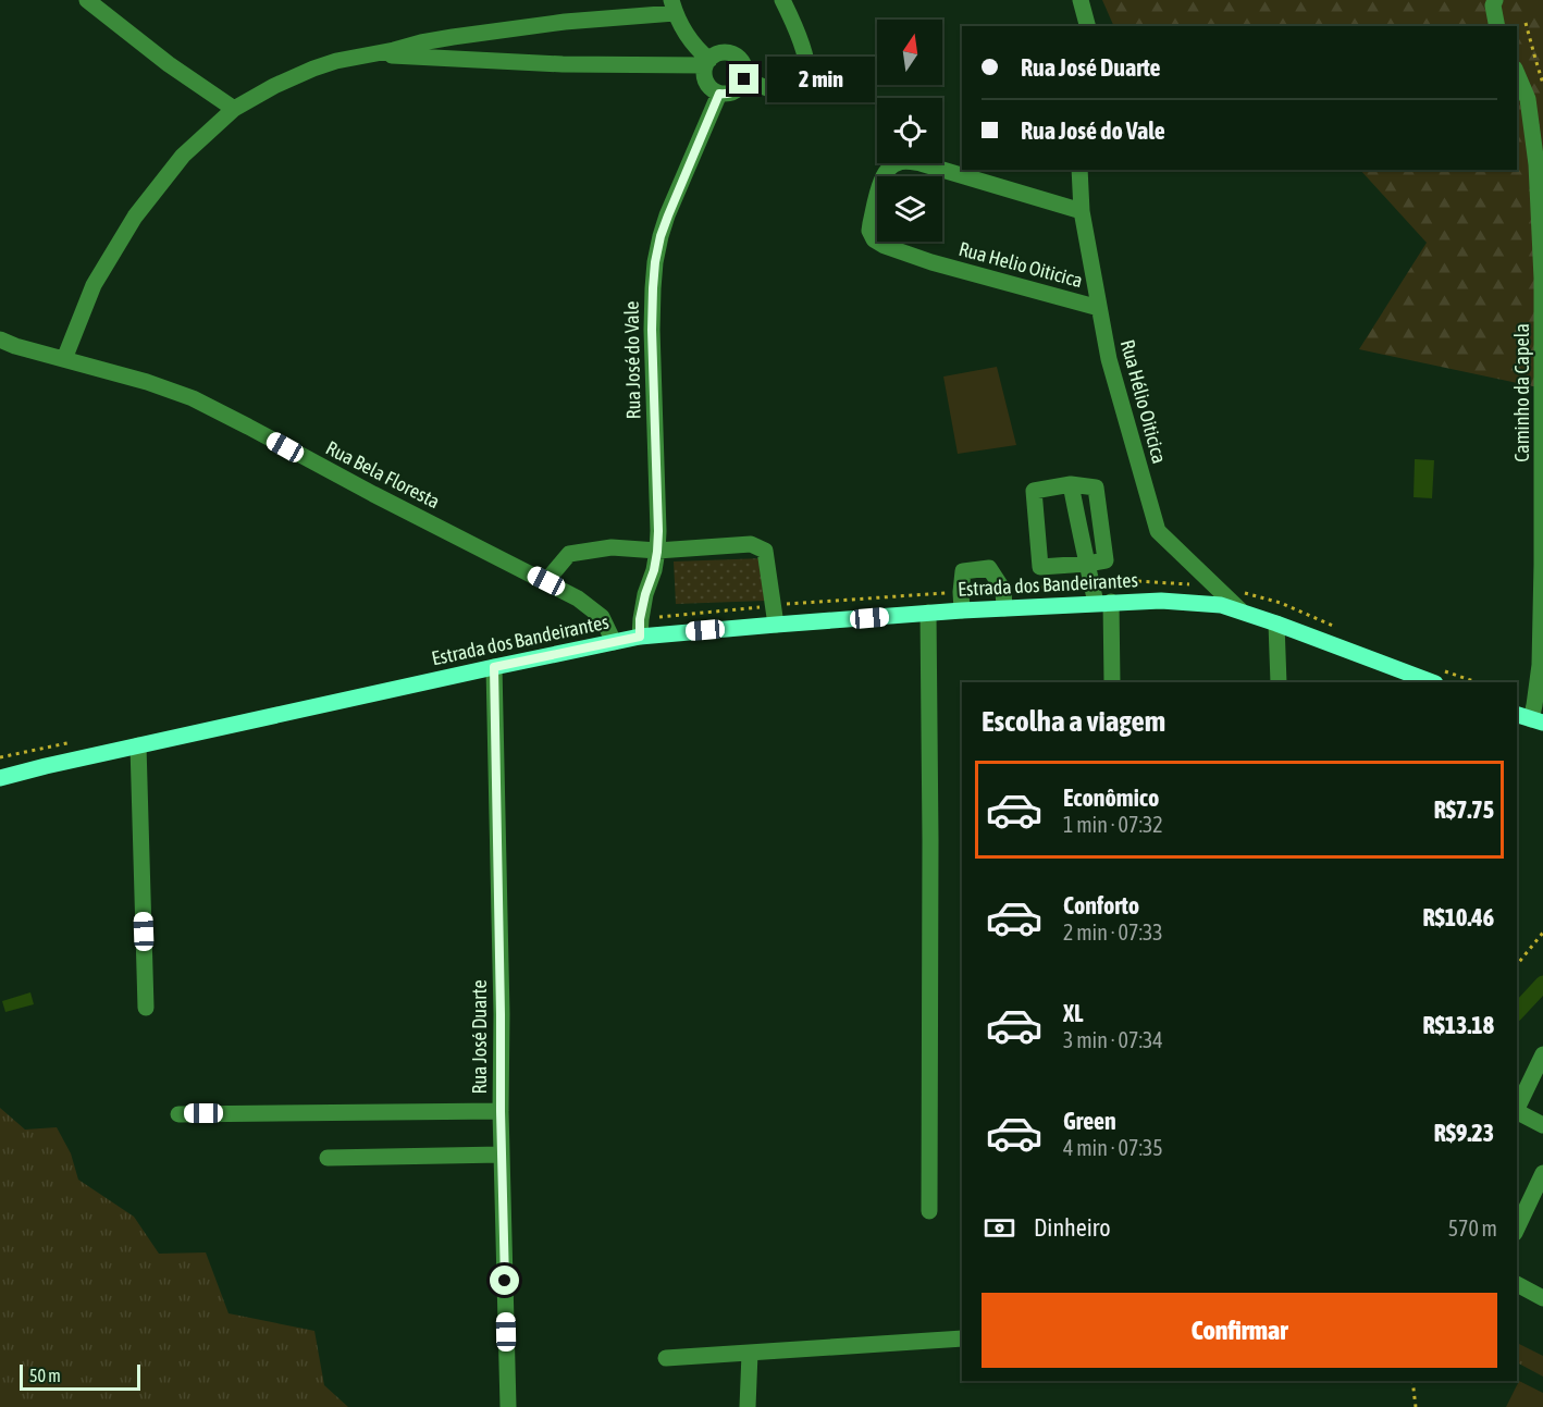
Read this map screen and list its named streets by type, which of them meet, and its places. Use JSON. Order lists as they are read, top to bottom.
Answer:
{
  "streets": {
    "main road": ["Estrada dos Bandeirantes"],
    "street": [
      "Rua Helio Oiticica",
      "Rua José do Vale",
      "Caminho da Capela",
      "Rua Hélio Oiticica",
      "Rua Bela Floresta",
      "Rua José Duarte"
    ]
  },
  "crossings": [
    ["Rua Helio Oiticica", "Rua Hélio Oiticica"],
    ["Rua José do Vale", "Estrada dos Bandeirantes"],
    ["Rua Hélio Oiticica", "Estrada dos Bandeirantes"],
    ["Rua Bela Floresta", "Estrada dos Bandeirantes"],
    ["Estrada dos Bandeirantes", "Rua José Duarte"]
  ],
  "scale_bar": "50 m",
  "north": "top",
  "page": {
    "banner": ["Rua José Duarte", "Rua José do Vale"],
    "bubble": "2 min",
    "heading": "Escolha a viagem",
    "list": [
      {
        "name": "Econômico",
        "note": "1 min · 07:32",
        "value": "R$7.75"
      },
      {
        "name": "Conforto",
        "note": "2 min · 07:33",
        "value": "R$10.46"
      },
      {
        "name": "XL",
        "note": "3 min · 07:34",
        "value": "R$13.18"
      },
      {
        "name": "Green",
        "note": "4 min · 07:35",
        "value": "R$9.23"
      }
    ],
    "pay": ["Dinheiro", "570 m"],
    "buttons": "Confirmar",
    "scale": "50 m"
  }
}
